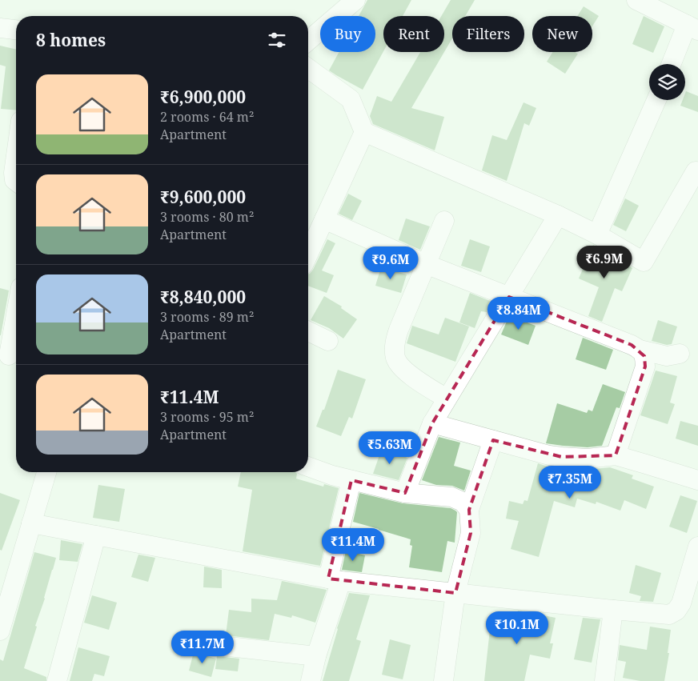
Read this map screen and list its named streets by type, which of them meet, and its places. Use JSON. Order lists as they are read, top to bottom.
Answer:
{
  "page": {
    "chip": [
      "Buy",
      "Rent",
      "Filters",
      "New"
    ],
    "heading": "8 homes",
    "list": [
      {
        "name": "₹6,900,000",
        "note": "2 rooms · 64 m² · Apartment"
      },
      {
        "name": "₹9,600,000",
        "note": "3 rooms · 80 m² · Apartment"
      },
      {
        "name": "₹8,840,000",
        "note": "3 rooms · 89 m² · Apartment"
      },
      {
        "name": "₹11.4M",
        "note": "3 rooms · 95 m² · Apartment"
      }
    ],
    "price": [
      "₹6.9M",
      "₹9.6M",
      "₹8.84M",
      "₹5.63M",
      "₹7.35M",
      "₹11.4M",
      "₹10.1M",
      "₹11.7M"
    ]
  }
}
